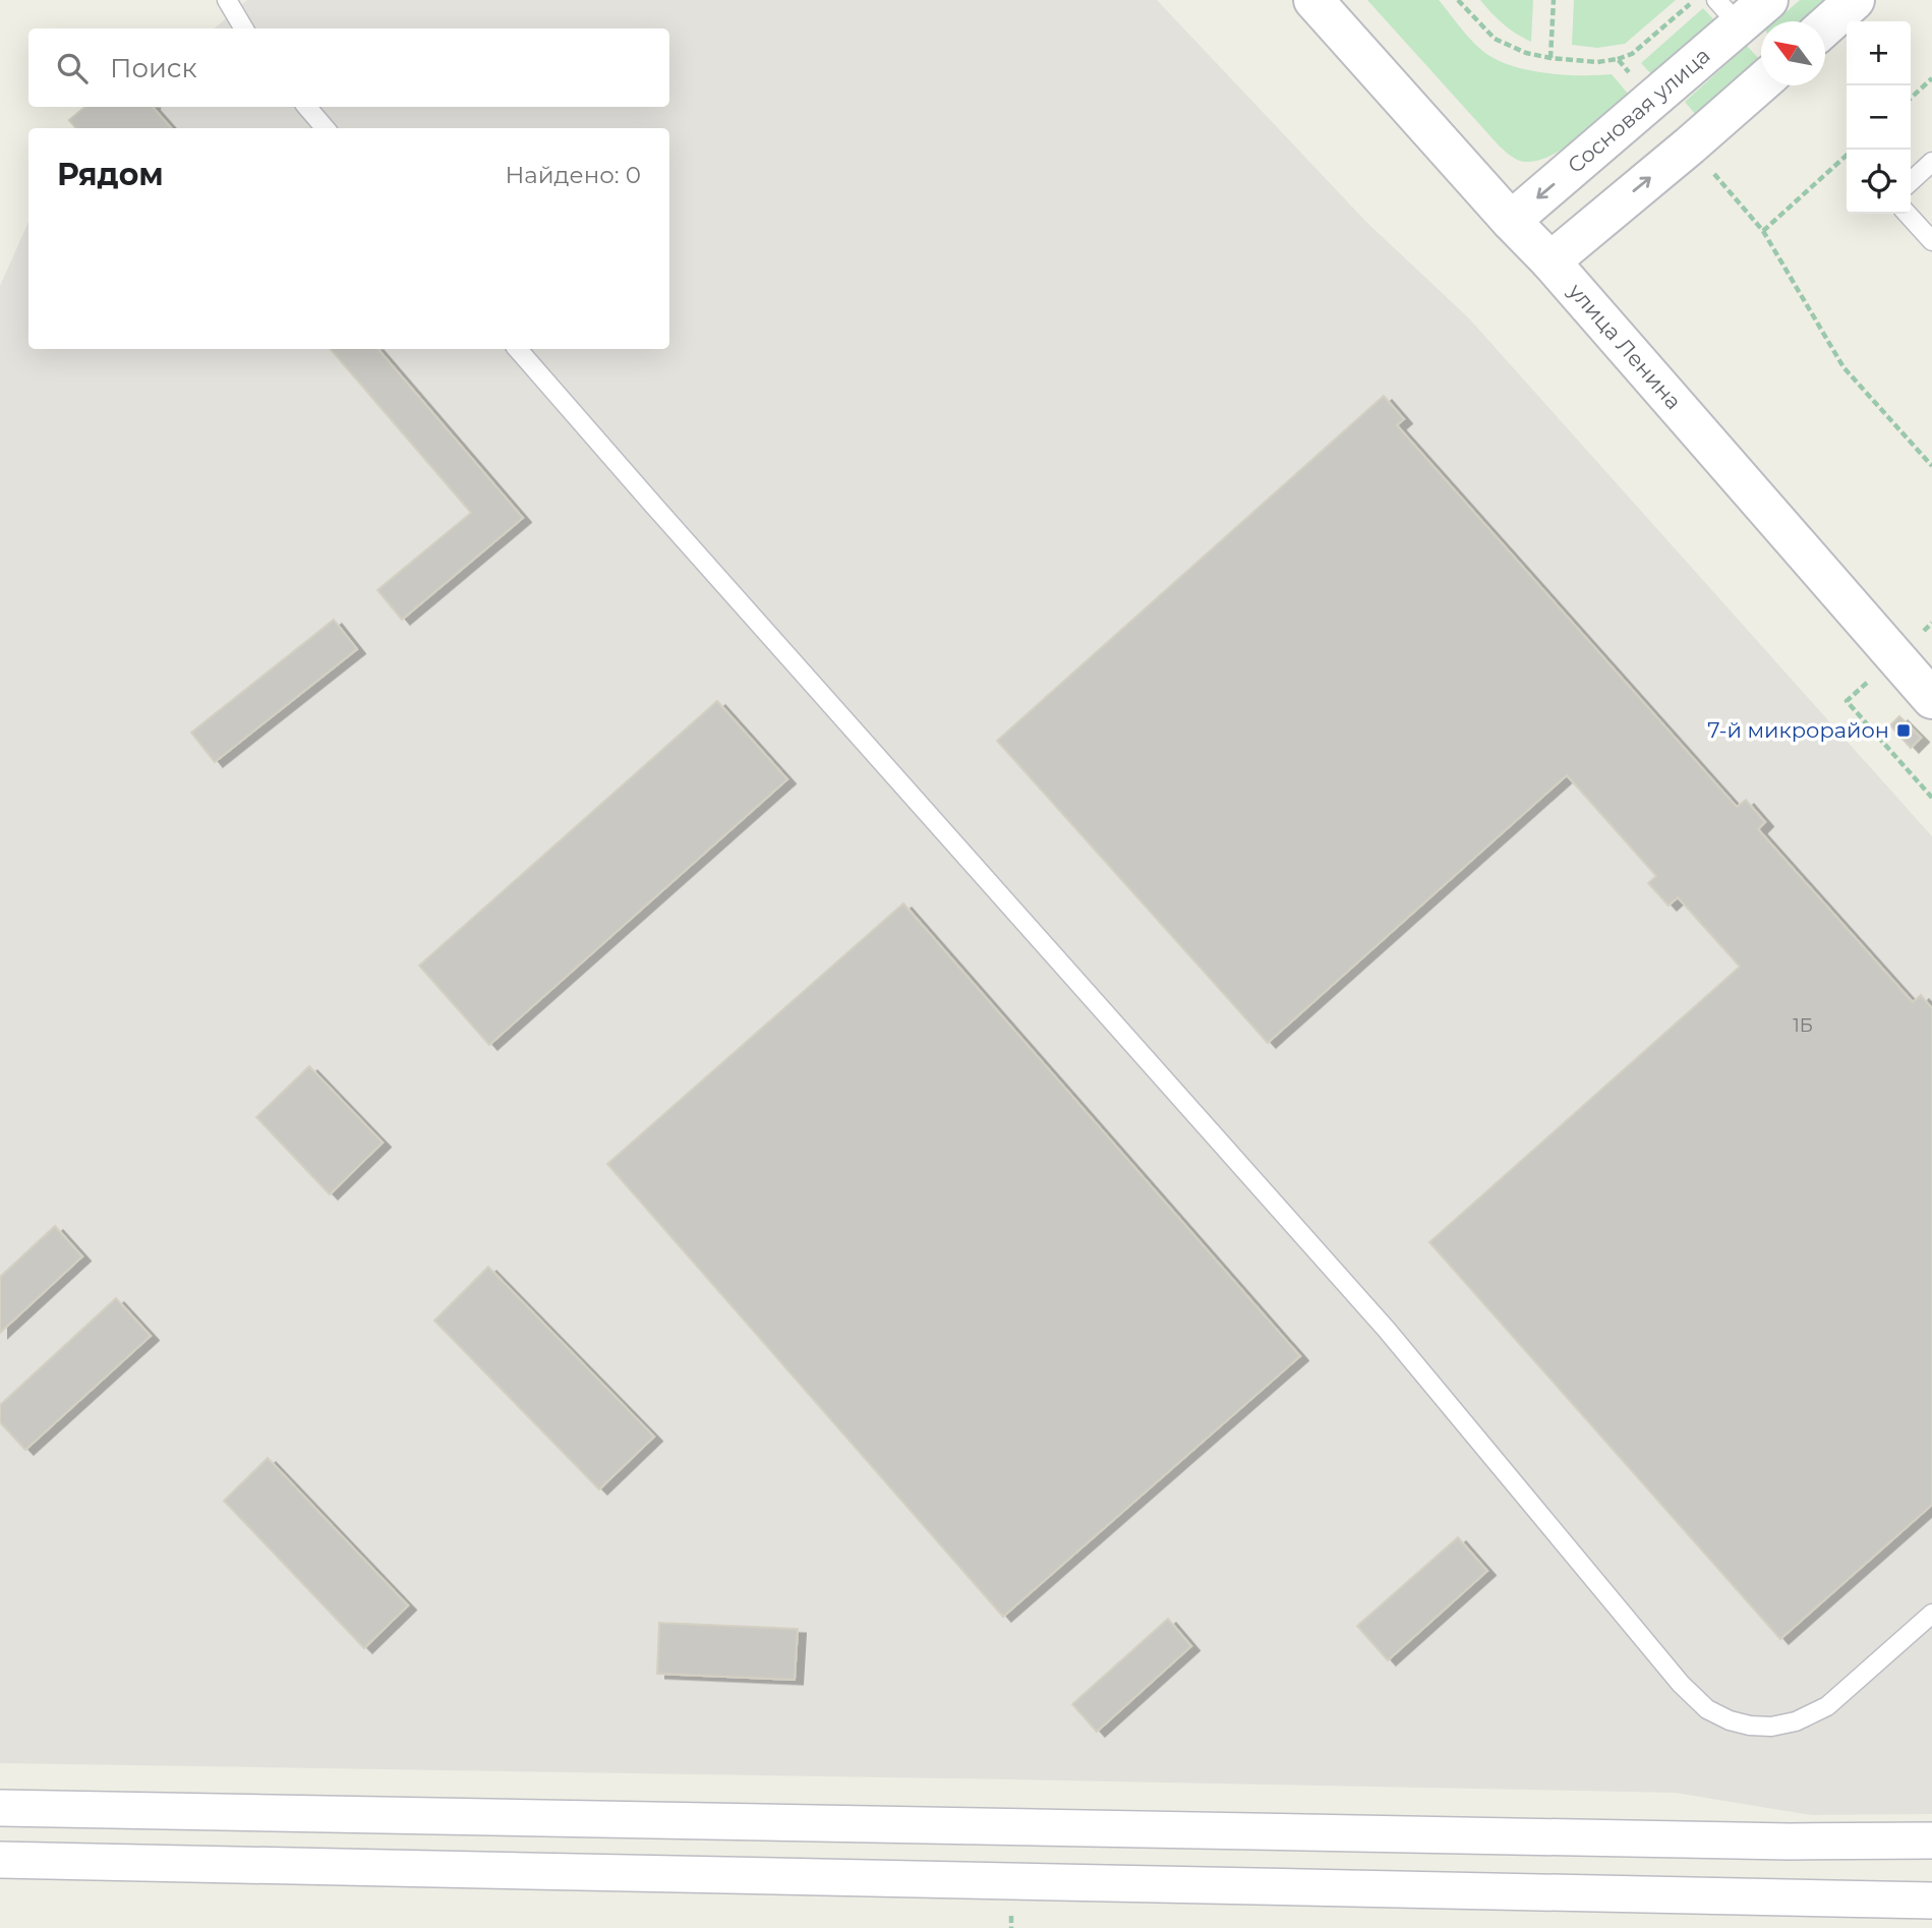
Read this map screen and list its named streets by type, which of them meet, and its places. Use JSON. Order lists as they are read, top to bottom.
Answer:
{
  "streets": {
    "main road": ["Сосновая улица", "улица Ленина"]
  },
  "crossings": [
    ["Сосновая улица", "улица Ленина"]
  ],
  "places": {
    "transit": ["7-й микрорайон"]
  },
  "house_numbers": ["1Б"],
  "north": "top left",
  "page": {
    "map_buttons": ["+", "−"],
    "search": "Поиск",
    "heading": ["Рядом", "Найдено: 0"]
  }
}
